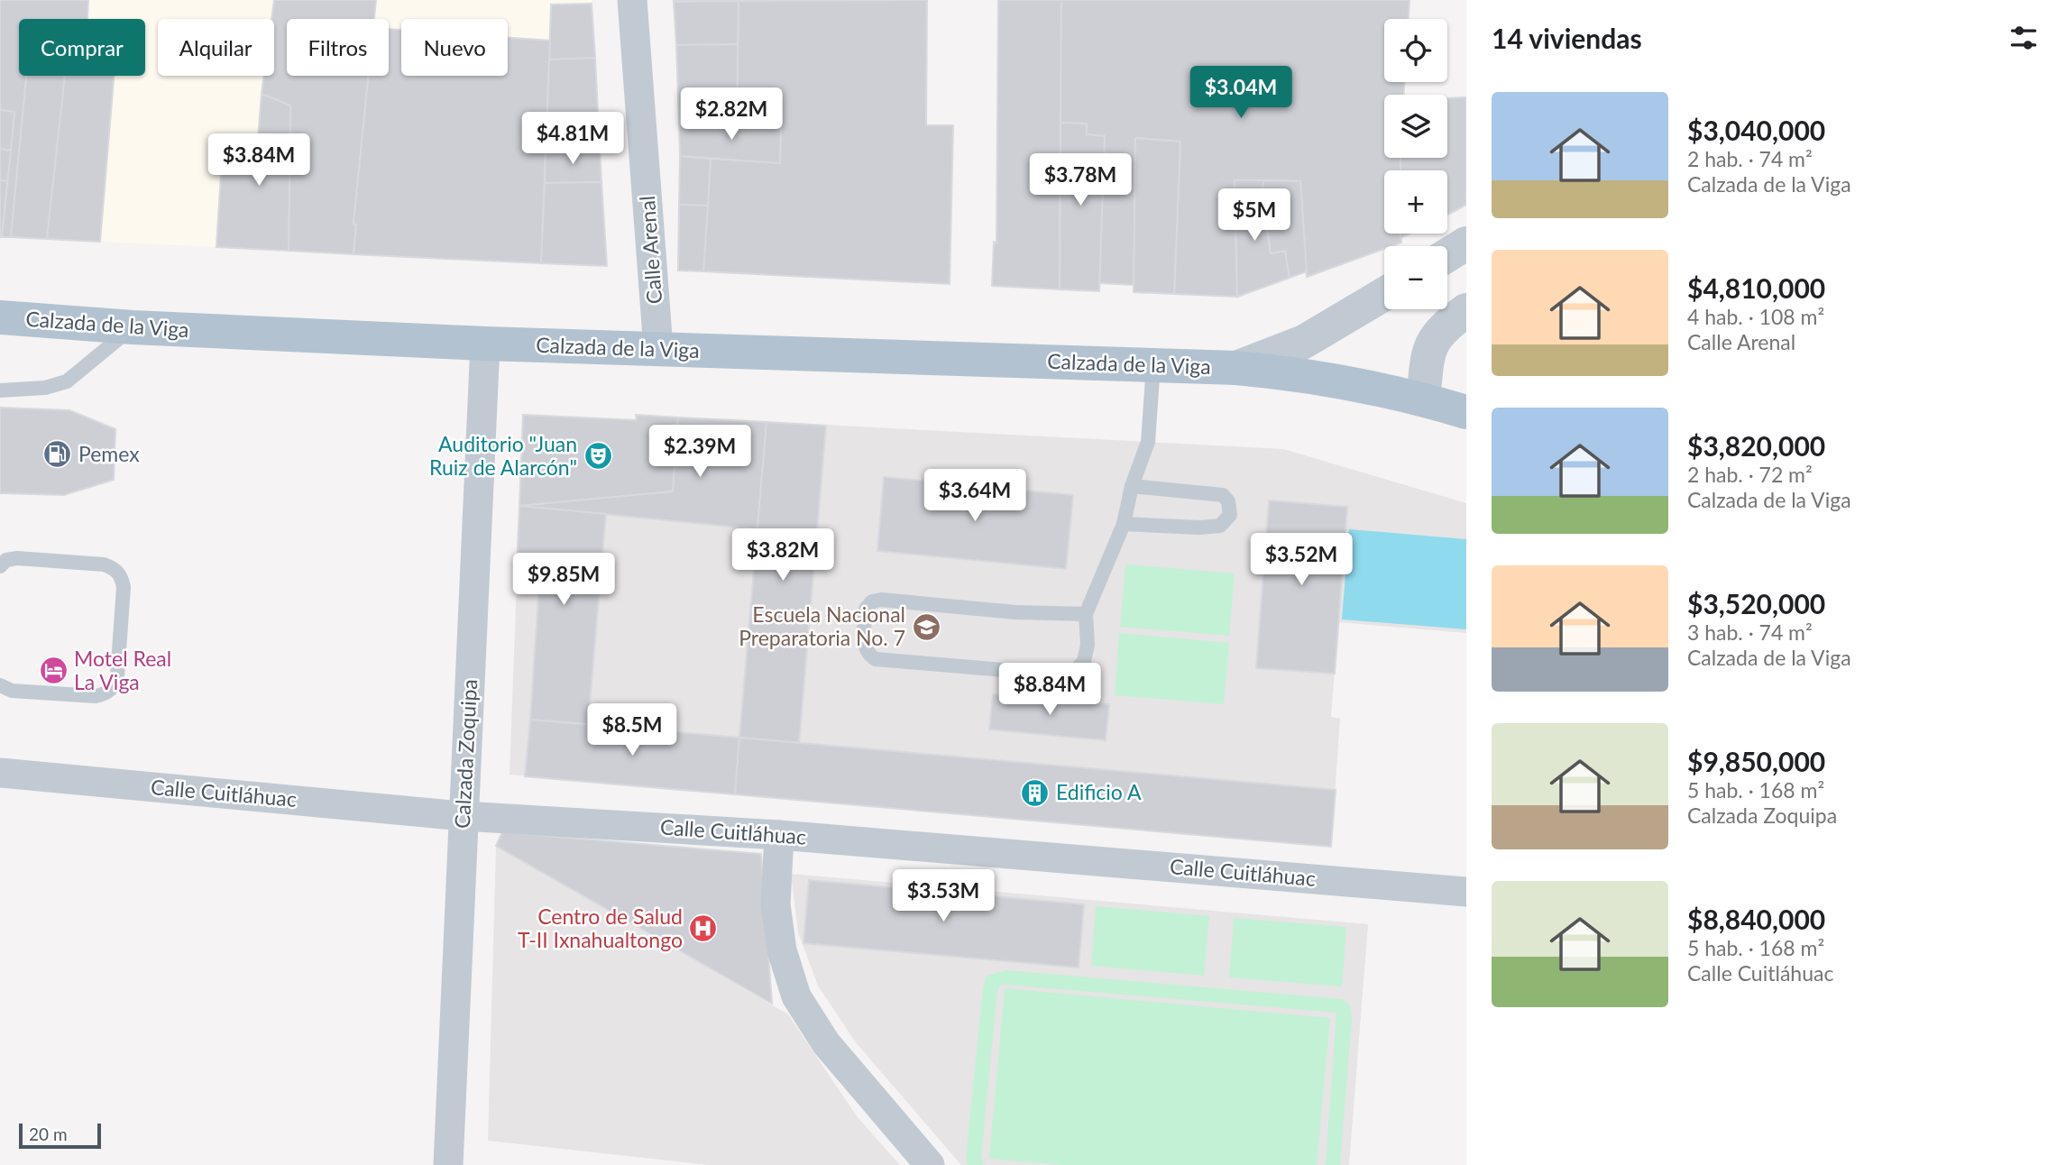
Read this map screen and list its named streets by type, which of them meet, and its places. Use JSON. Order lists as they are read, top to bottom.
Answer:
{
  "streets": {
    "main road": ["Calzada de la Viga"],
    "street": ["Calle Arenal", "Calzada Zoquipa", "Calle Cuitláhuac"]
  },
  "crossings": [
    ["Calle Arenal", "Calzada de la Viga"],
    ["Calzada de la Viga", "Calzada Zoquipa"],
    ["Calzada Zoquipa", "Calle Cuitláhuac"]
  ],
  "places": {
    "fuel station": ["Pemex"],
    "theatre": ["Auditorio \"Juan Ruiz de Alarcón\""],
    "school or university": ["Escuela Nacional Preparatoria No. 7"],
    "hotel": ["Motel Real La Viga"],
    "building": ["Edificio A"],
    "hospital": ["Centro de Salud T-II Ixnahualtongo"]
  },
  "scale_bar": "20 m",
  "page": {
    "heading": "14 viviendas",
    "map_buttons": ["+", "−"],
    "chip": [
      "Comprar",
      "Alquilar",
      "Filtros",
      "Nuevo"
    ],
    "price": [
      "$3.04M",
      "$2.82M",
      "$4.81M",
      "$3.84M",
      "$3.78M",
      "$5M",
      "$2.39M",
      "$3.64M",
      "$3.82M",
      "$3.52M",
      "$9.85M",
      "$8.84M",
      "$8.5M",
      "$3.53M"
    ],
    "list": [
      {
        "name": "$3,040,000",
        "note": "2 hab. · 74 m² · Calzada de la Viga"
      },
      {
        "name": "$4,810,000",
        "note": "4 hab. · 108 m² · Calle Arenal"
      },
      {
        "name": "$3,820,000",
        "note": "2 hab. · 72 m² · Calzada de la Viga"
      },
      {
        "name": "$3,520,000",
        "note": "3 hab. · 74 m² · Calzada de la Viga"
      },
      {
        "name": "$9,850,000",
        "note": "5 hab. · 168 m² · Calzada Zoquipa"
      },
      {
        "name": "$8,840,000",
        "note": "5 hab. · 168 m² · Calle Cuitláhuac"
      }
    ],
    "scale": "20 m"
  }
}
